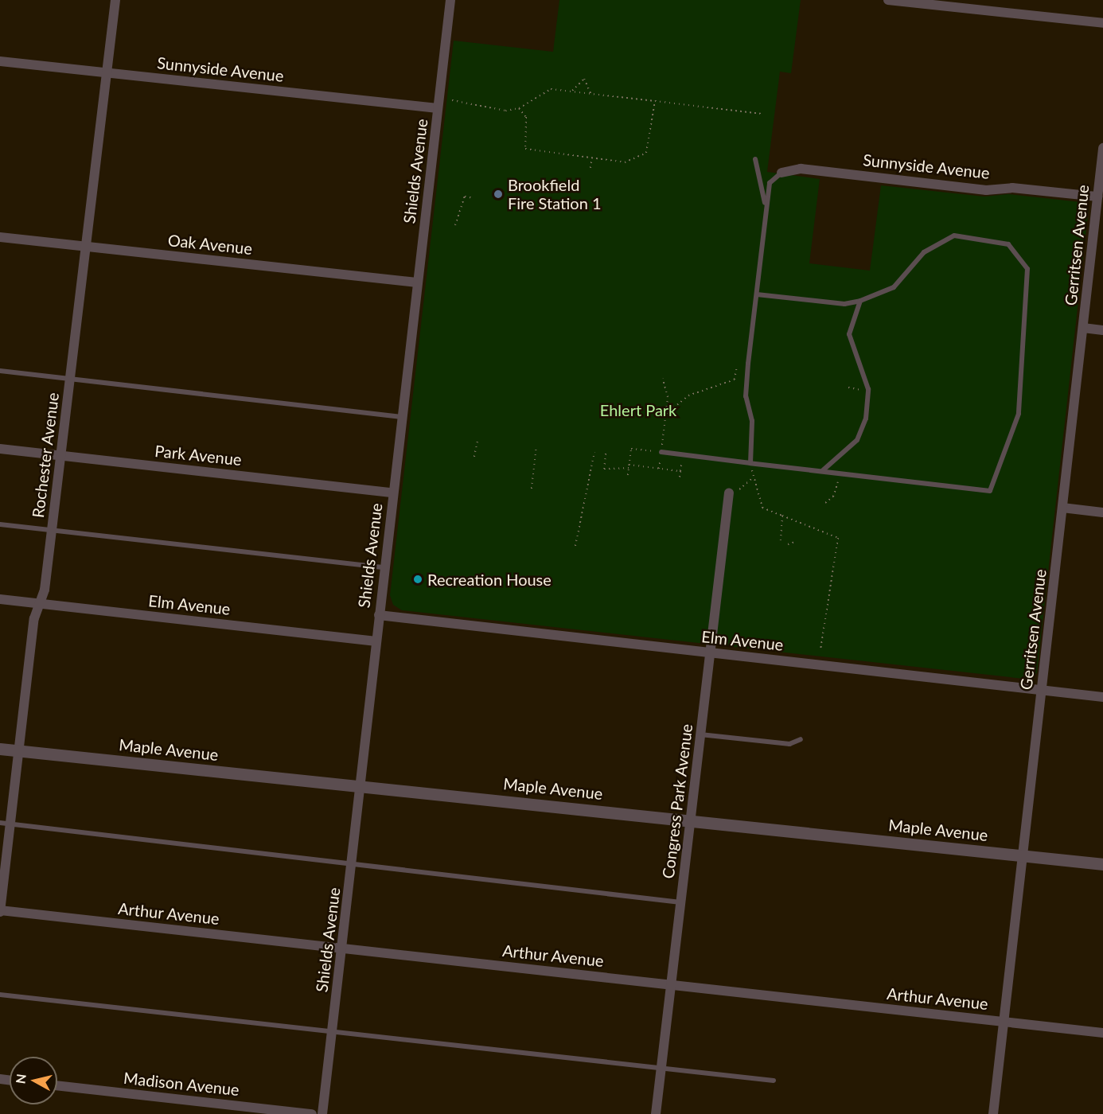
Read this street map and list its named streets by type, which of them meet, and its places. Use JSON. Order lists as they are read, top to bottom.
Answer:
{
  "streets": {
    "street": [
      "Sunnyside Avenue",
      "Shields Avenue",
      "Oak Avenue",
      "Gerritsen Avenue",
      "Rochester Avenue",
      "Park Avenue",
      "Elm Avenue",
      "Maple Avenue",
      "Congress Park Avenue",
      "Arthur Avenue",
      "Madison Avenue"
    ]
  },
  "crossings": [
    ["Sunnyside Avenue", "Shields Avenue"],
    ["Sunnyside Avenue", "Gerritsen Avenue"],
    ["Sunnyside Avenue", "Rochester Avenue"],
    ["Shields Avenue", "Oak Avenue"],
    ["Shields Avenue", "Park Avenue"],
    ["Shields Avenue", "Elm Avenue"],
    ["Shields Avenue", "Maple Avenue"],
    ["Shields Avenue", "Arthur Avenue"],
    ["Oak Avenue", "Rochester Avenue"],
    ["Gerritsen Avenue", "Elm Avenue"],
    ["Gerritsen Avenue", "Maple Avenue"],
    ["Gerritsen Avenue", "Arthur Avenue"],
    ["Rochester Avenue", "Park Avenue"],
    ["Rochester Avenue", "Elm Avenue"],
    ["Rochester Avenue", "Maple Avenue"],
    ["Rochester Avenue", "Arthur Avenue"],
    ["Elm Avenue", "Congress Park Avenue"],
    ["Maple Avenue", "Congress Park Avenue"],
    ["Congress Park Avenue", "Arthur Avenue"]
  ],
  "parks": ["Ehlert Park"],
  "places": ["Brookfield Fire Station 1", "Recreation House"],
  "north": "left"
}
